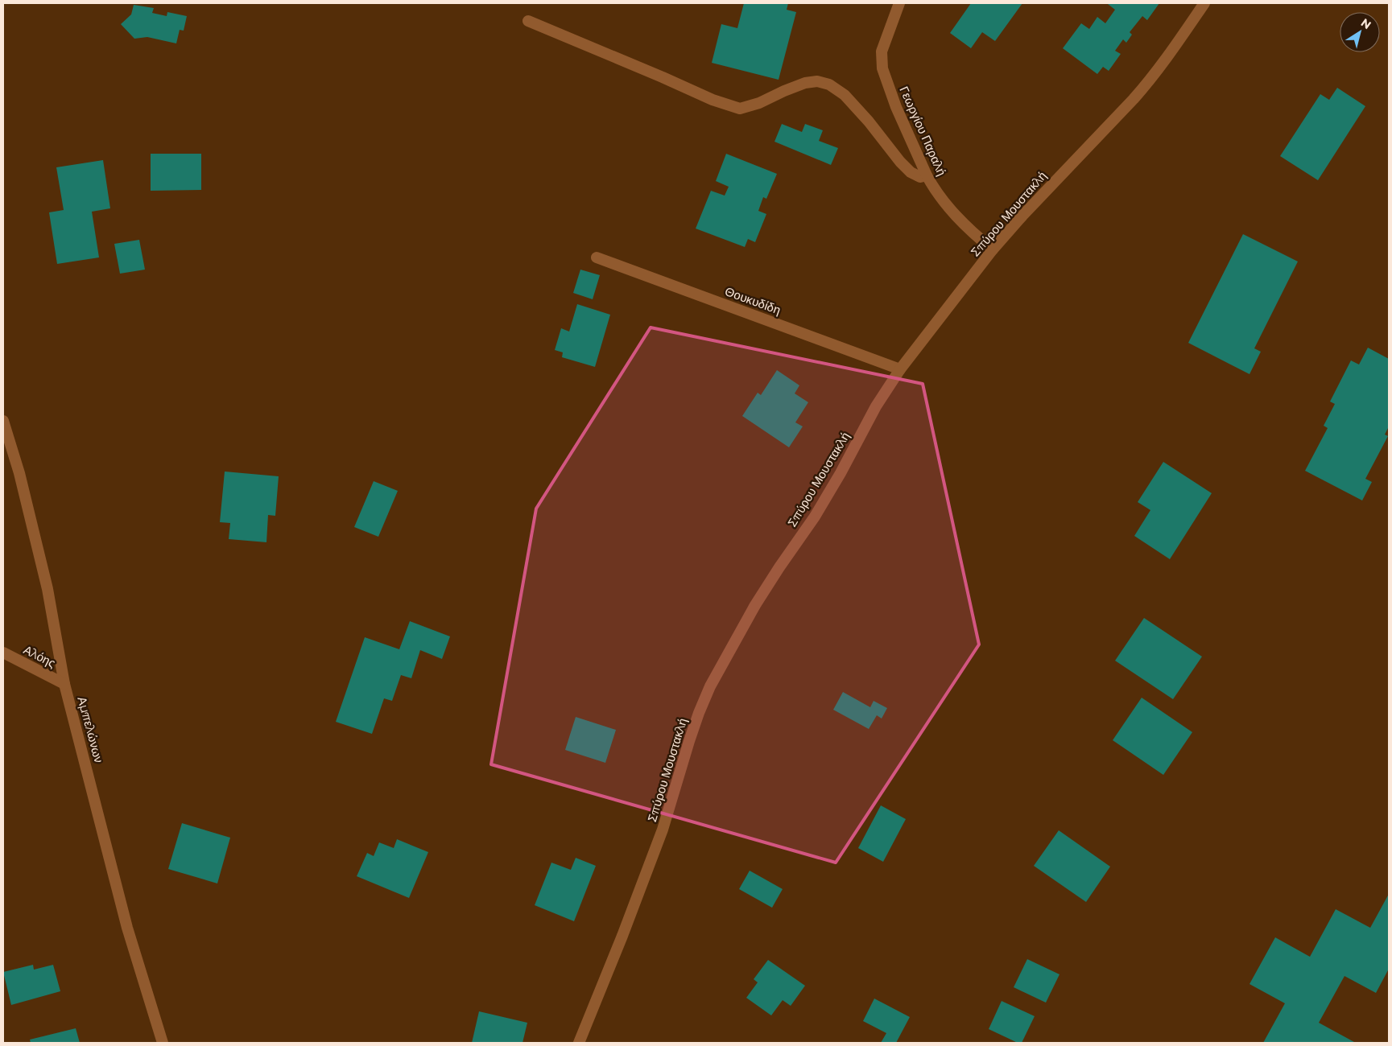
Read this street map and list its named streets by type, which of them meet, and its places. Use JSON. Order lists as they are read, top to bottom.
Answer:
{
  "streets": {
    "street": [
      "Γεωργίου Παραλή",
      "Σπύρου Μουστακλή",
      "Θουκυδίδη",
      "Αλόης",
      "Αμπελώνων"
    ]
  },
  "crossings": [
    ["Γεωργίου Παραλή", "Σπύρου Μουστακλή"],
    ["Σπύρου Μουστακλή", "Θουκυδίδη"],
    ["Αλόης", "Αμπελώνων"]
  ],
  "north": "top right"
}
